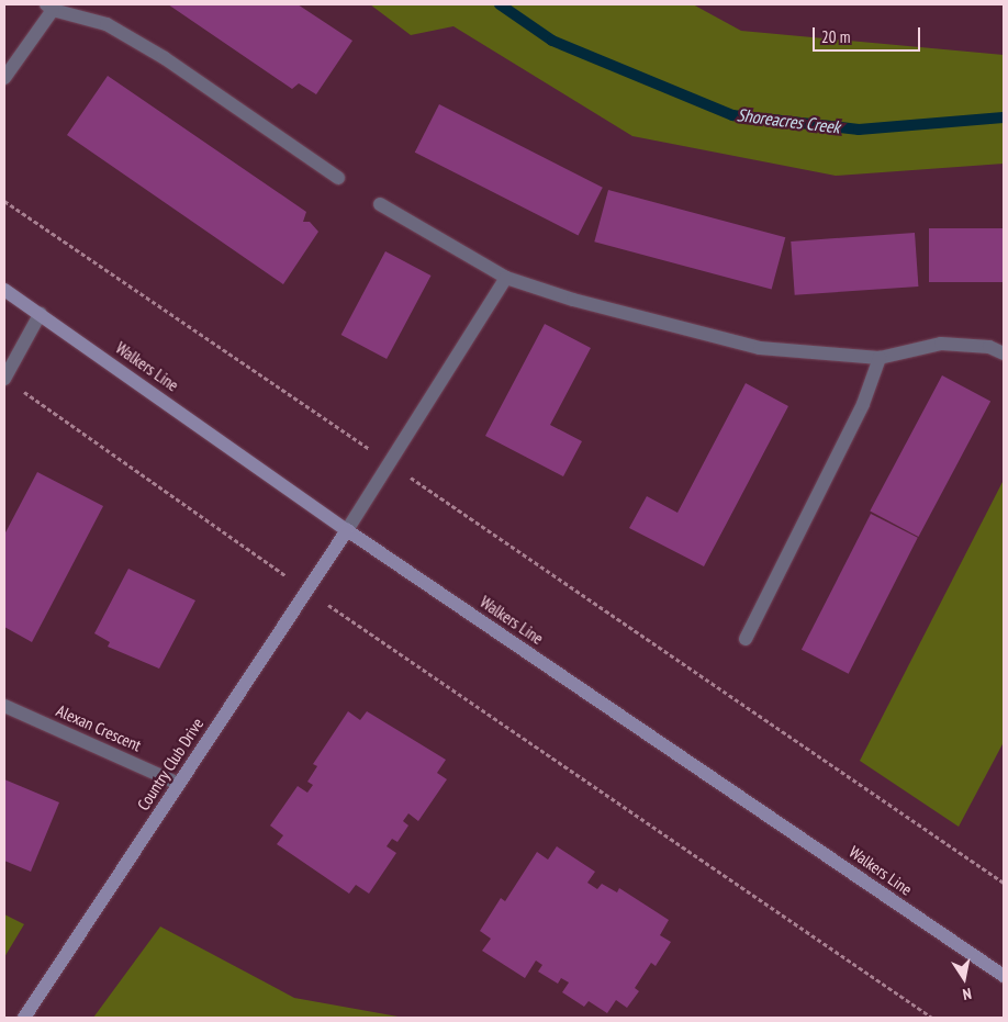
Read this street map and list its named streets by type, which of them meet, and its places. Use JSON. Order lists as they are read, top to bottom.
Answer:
{
  "streets": {
    "main road": ["Walkers Line", "Country Club Drive"],
    "street": ["Alexan Crescent"]
  },
  "crossings": [
    ["Walkers Line", "Country Club Drive"],
    ["Alexan Crescent", "Country Club Drive"]
  ],
  "water": ["Shoreacres Creek"],
  "scale_bar": "20 m",
  "north": "bottom"
}
